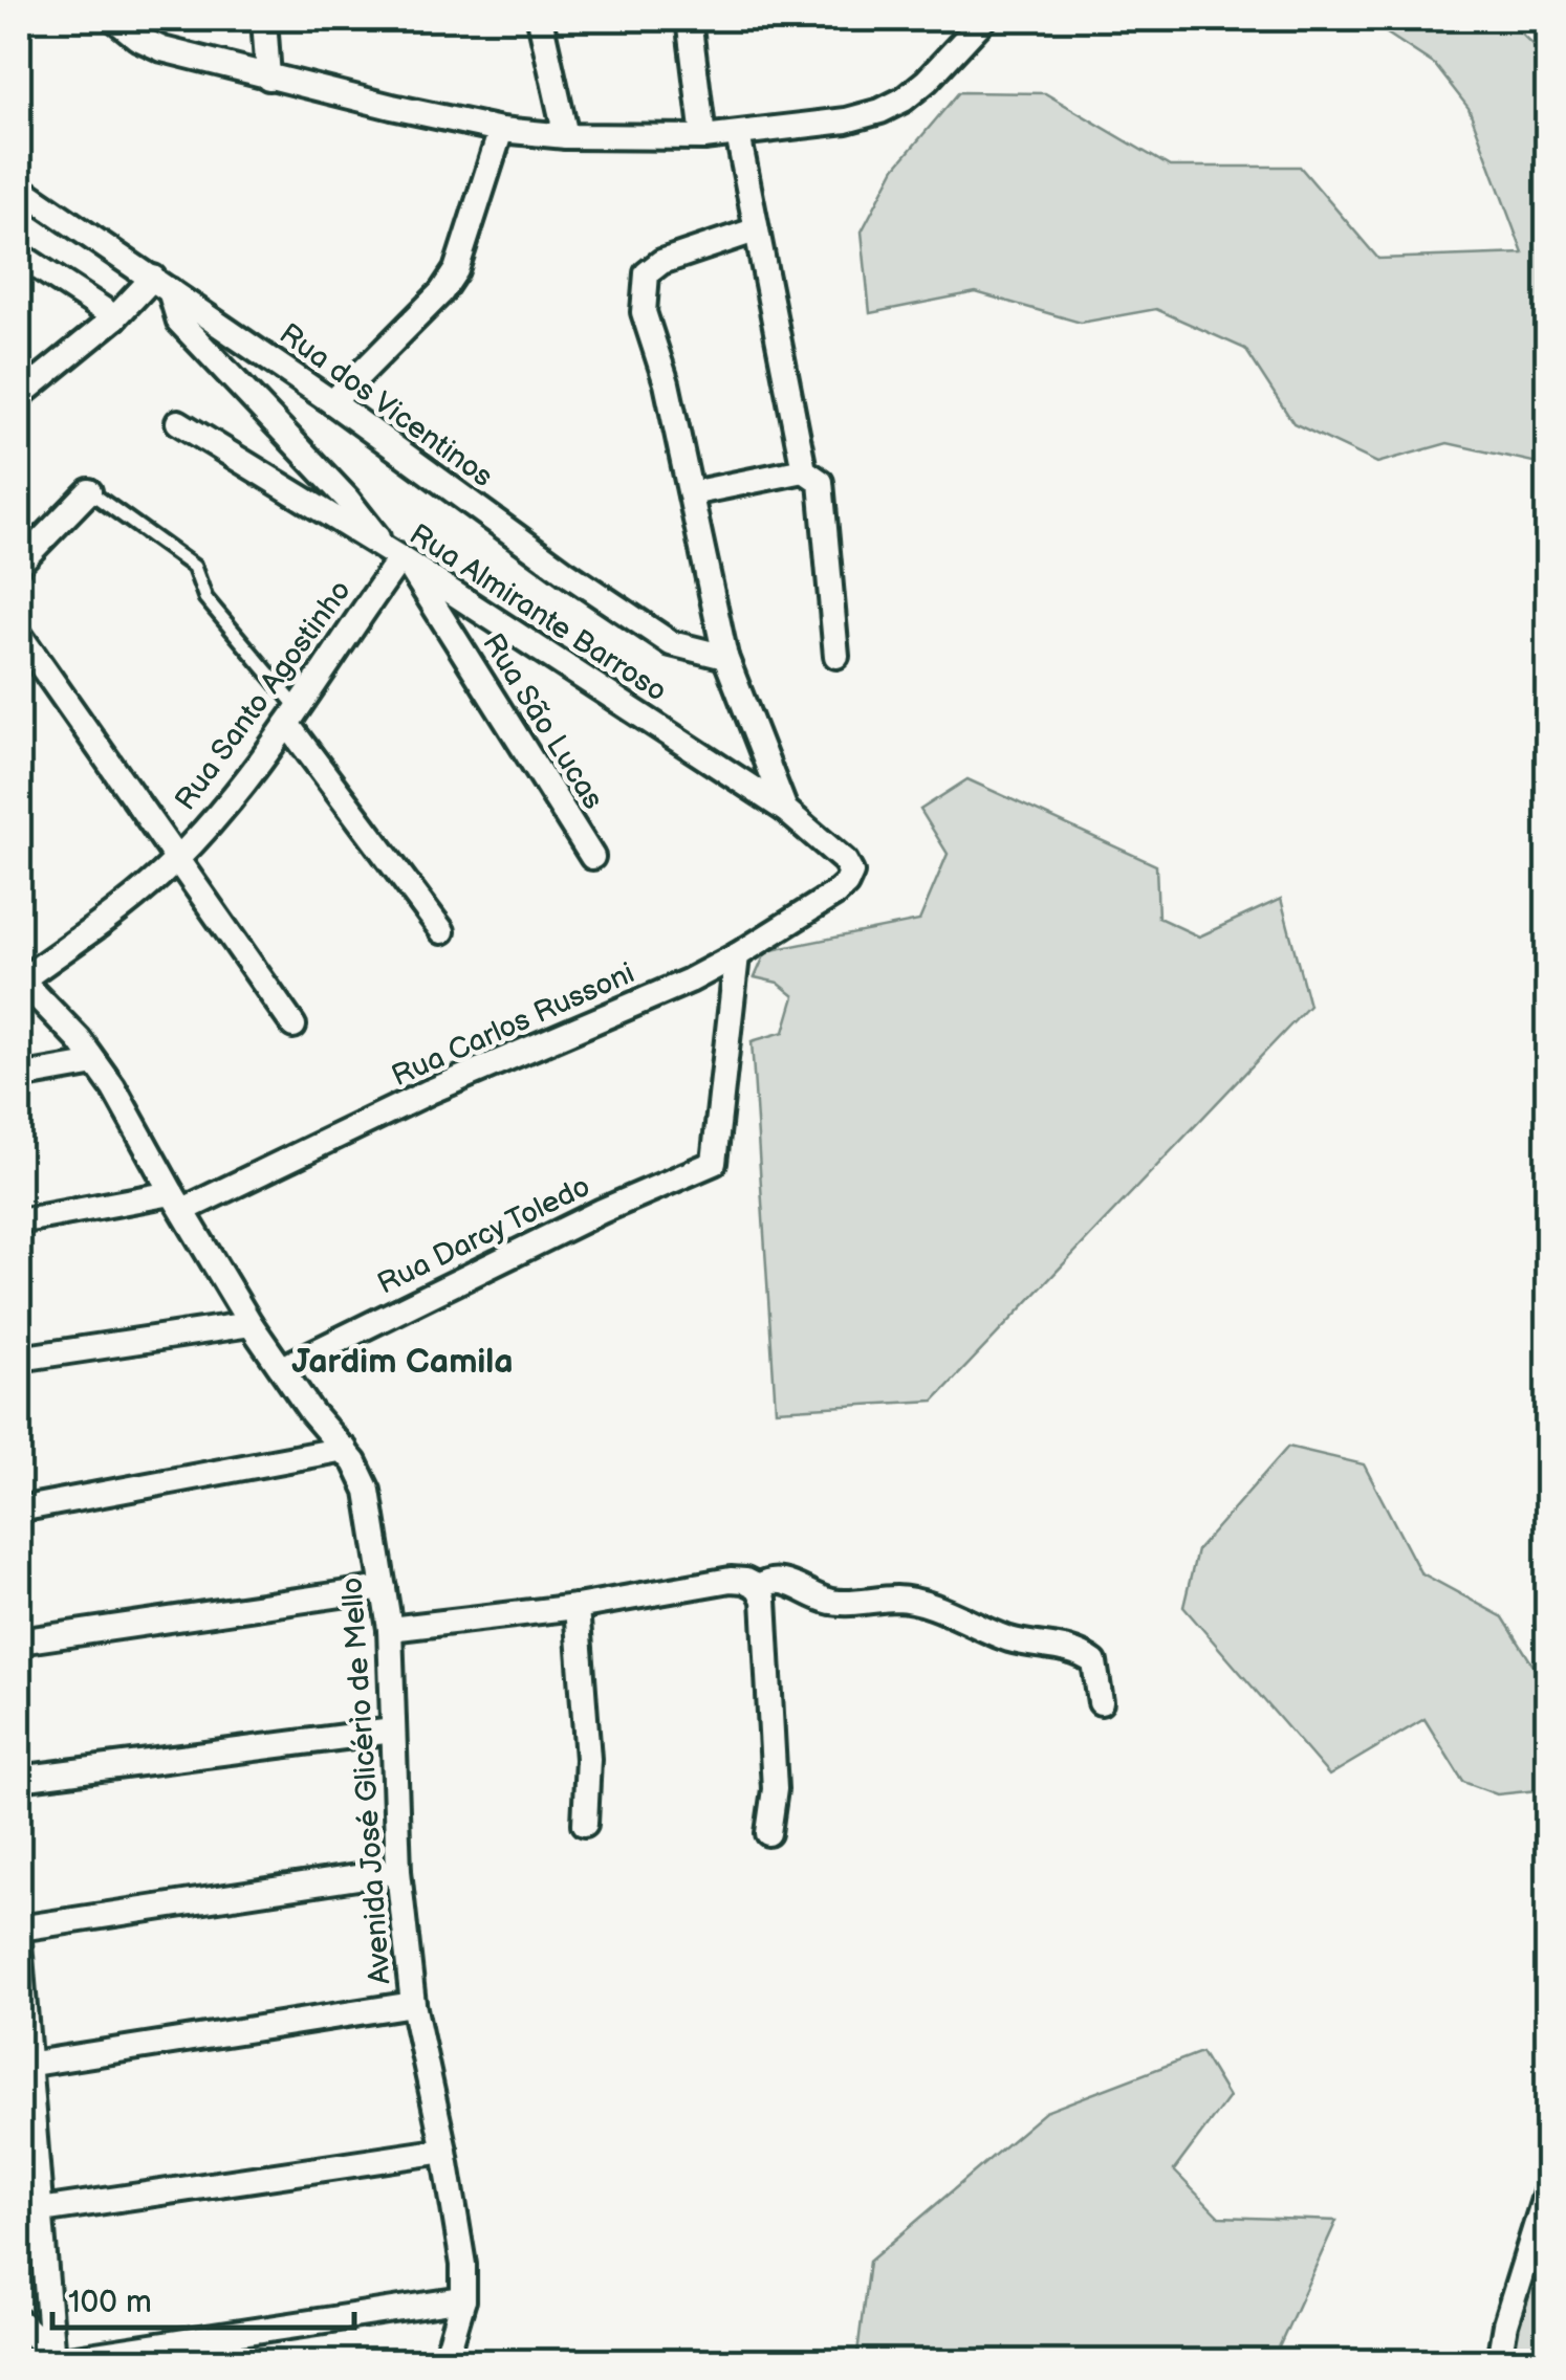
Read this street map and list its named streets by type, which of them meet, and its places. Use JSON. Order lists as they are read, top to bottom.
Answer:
{
  "streets": {
    "street": [
      "Rua dos Vicentinos",
      "Rua Almirante Barroso",
      "Rua Santo Agostinho",
      "Rua São Lucas",
      "Rua Carlos Russoni",
      "Rua Darcy Toledo",
      "Avenida José Glicério de Mello"
    ]
  },
  "crossings": [
    ["Rua Almirante Barroso", "Rua Santo Agostinho"],
    ["Rua Almirante Barroso", "Rua São Lucas"],
    ["Rua Almirante Barroso", "Rua Carlos Russoni"],
    ["Rua Santo Agostinho", "Rua São Lucas"],
    ["Rua Santo Agostinho", "Avenida José Glicério de Mello"],
    ["Rua Carlos Russoni", "Rua Darcy Toledo"],
    ["Rua Carlos Russoni", "Avenida José Glicério de Mello"],
    ["Rua Darcy Toledo", "Avenida José Glicério de Mello"]
  ],
  "districts": ["Jardim Camila"],
  "scale_bar": "100 m"
}
